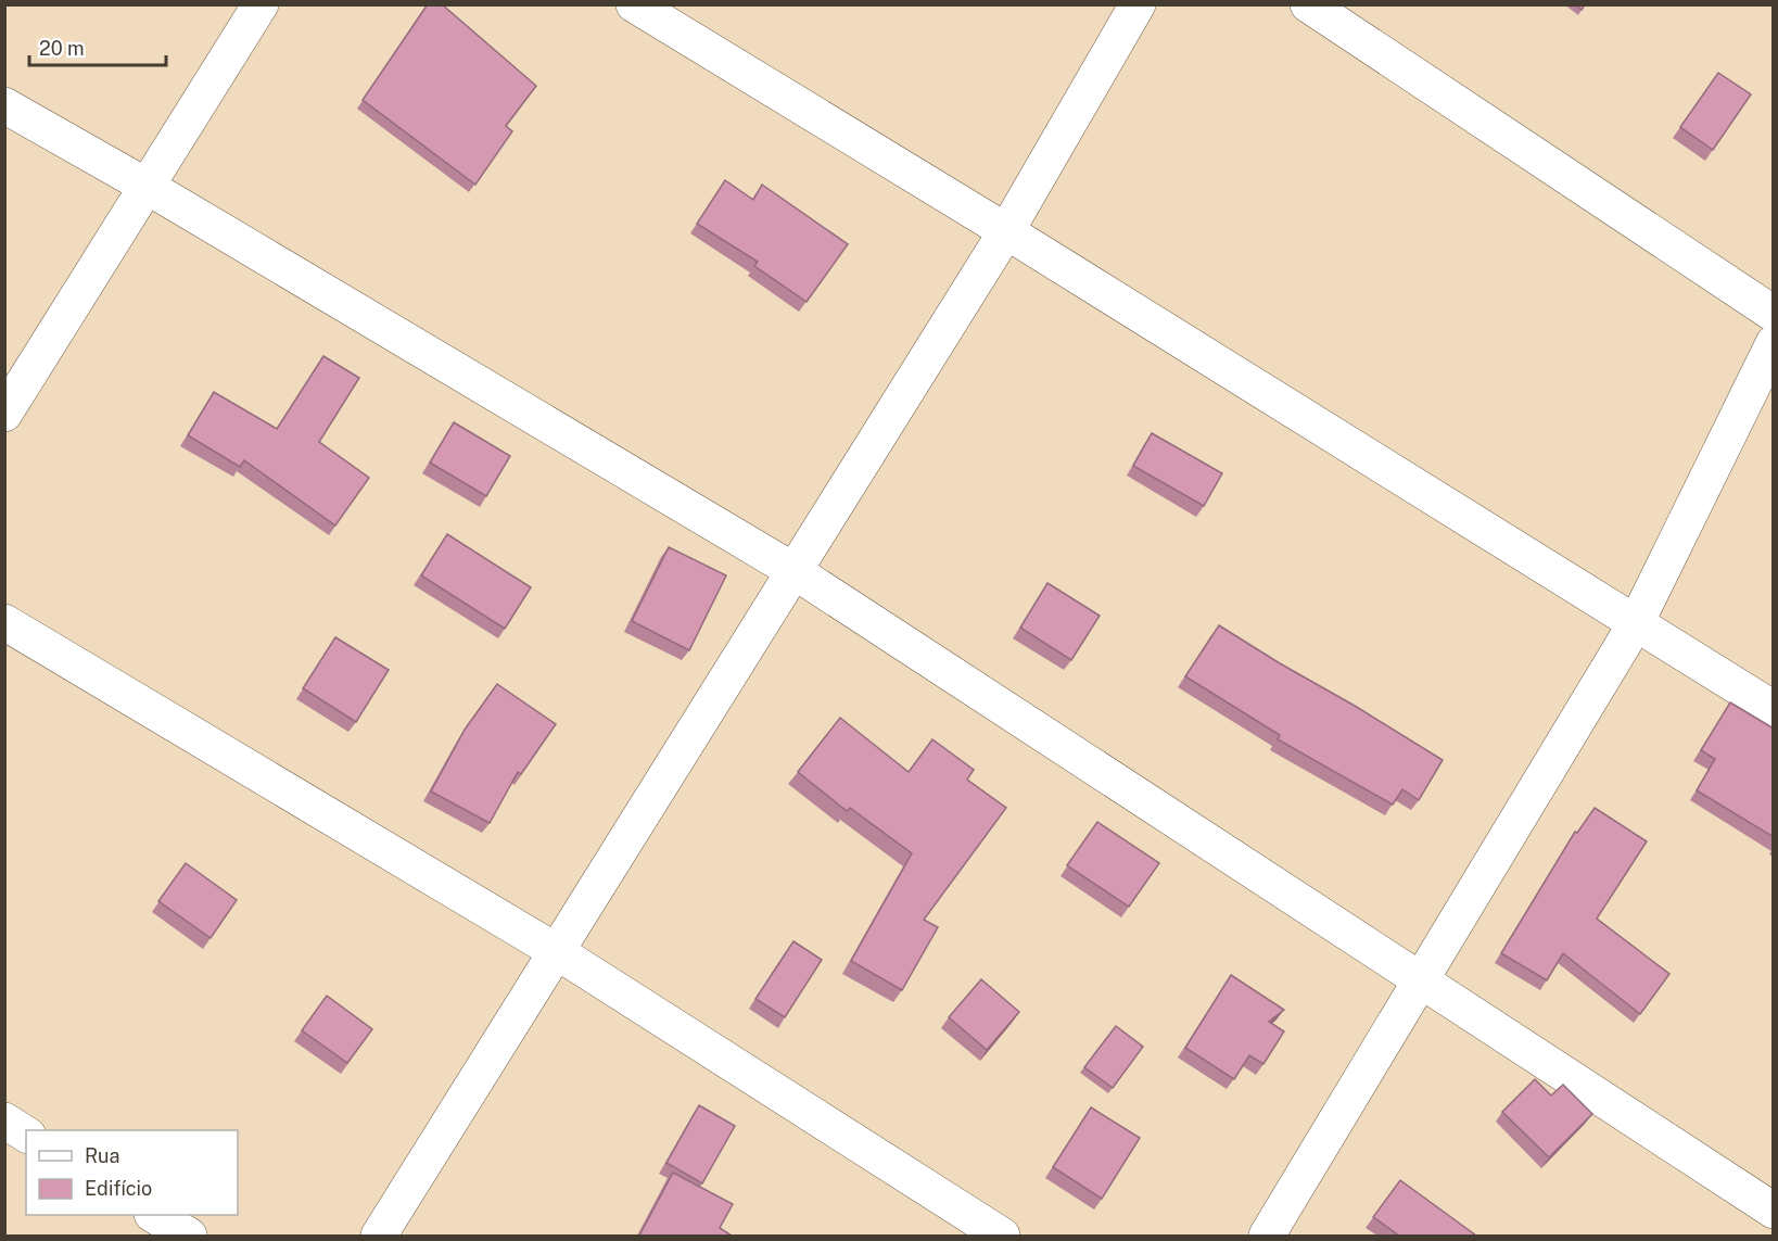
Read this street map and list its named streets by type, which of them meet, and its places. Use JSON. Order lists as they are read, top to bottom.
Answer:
{
  "legend": ["Rua", "Edifício"],
  "scale_bar": "20 m"
}
